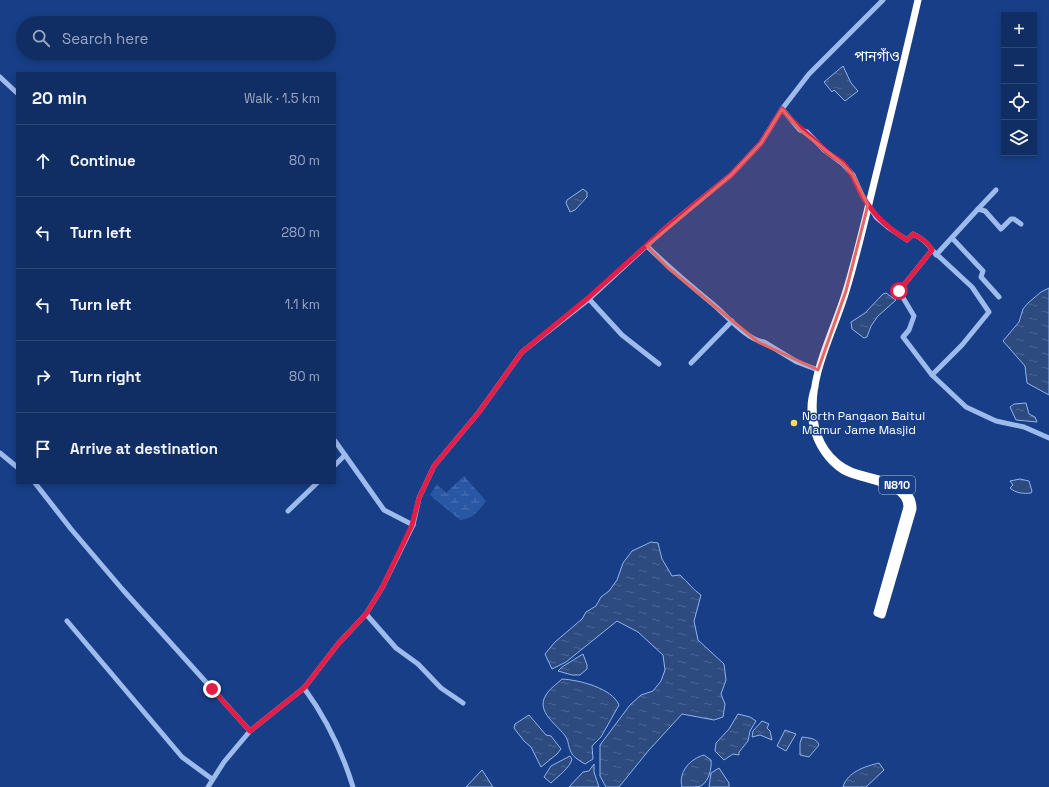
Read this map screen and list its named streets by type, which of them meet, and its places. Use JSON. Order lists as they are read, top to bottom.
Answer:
{
  "streets": {
    "highway": ["N810"]
  },
  "districts": ["পানগাঁও"],
  "places": ["North Pangaon Baitul Mamur Jame Masjid"],
  "page": {
    "map_buttons": ["+", "−"],
    "search": "Search here",
    "heading": ["20 min", "Walk · 1.5 km"],
    "list": [
      ["Continue", "80 m"],
      ["Turn left", "280 m"],
      ["Turn left", "1.1 km"],
      ["Turn right", "80 m"],
      "Arrive at destination"
    ]
  }
}
